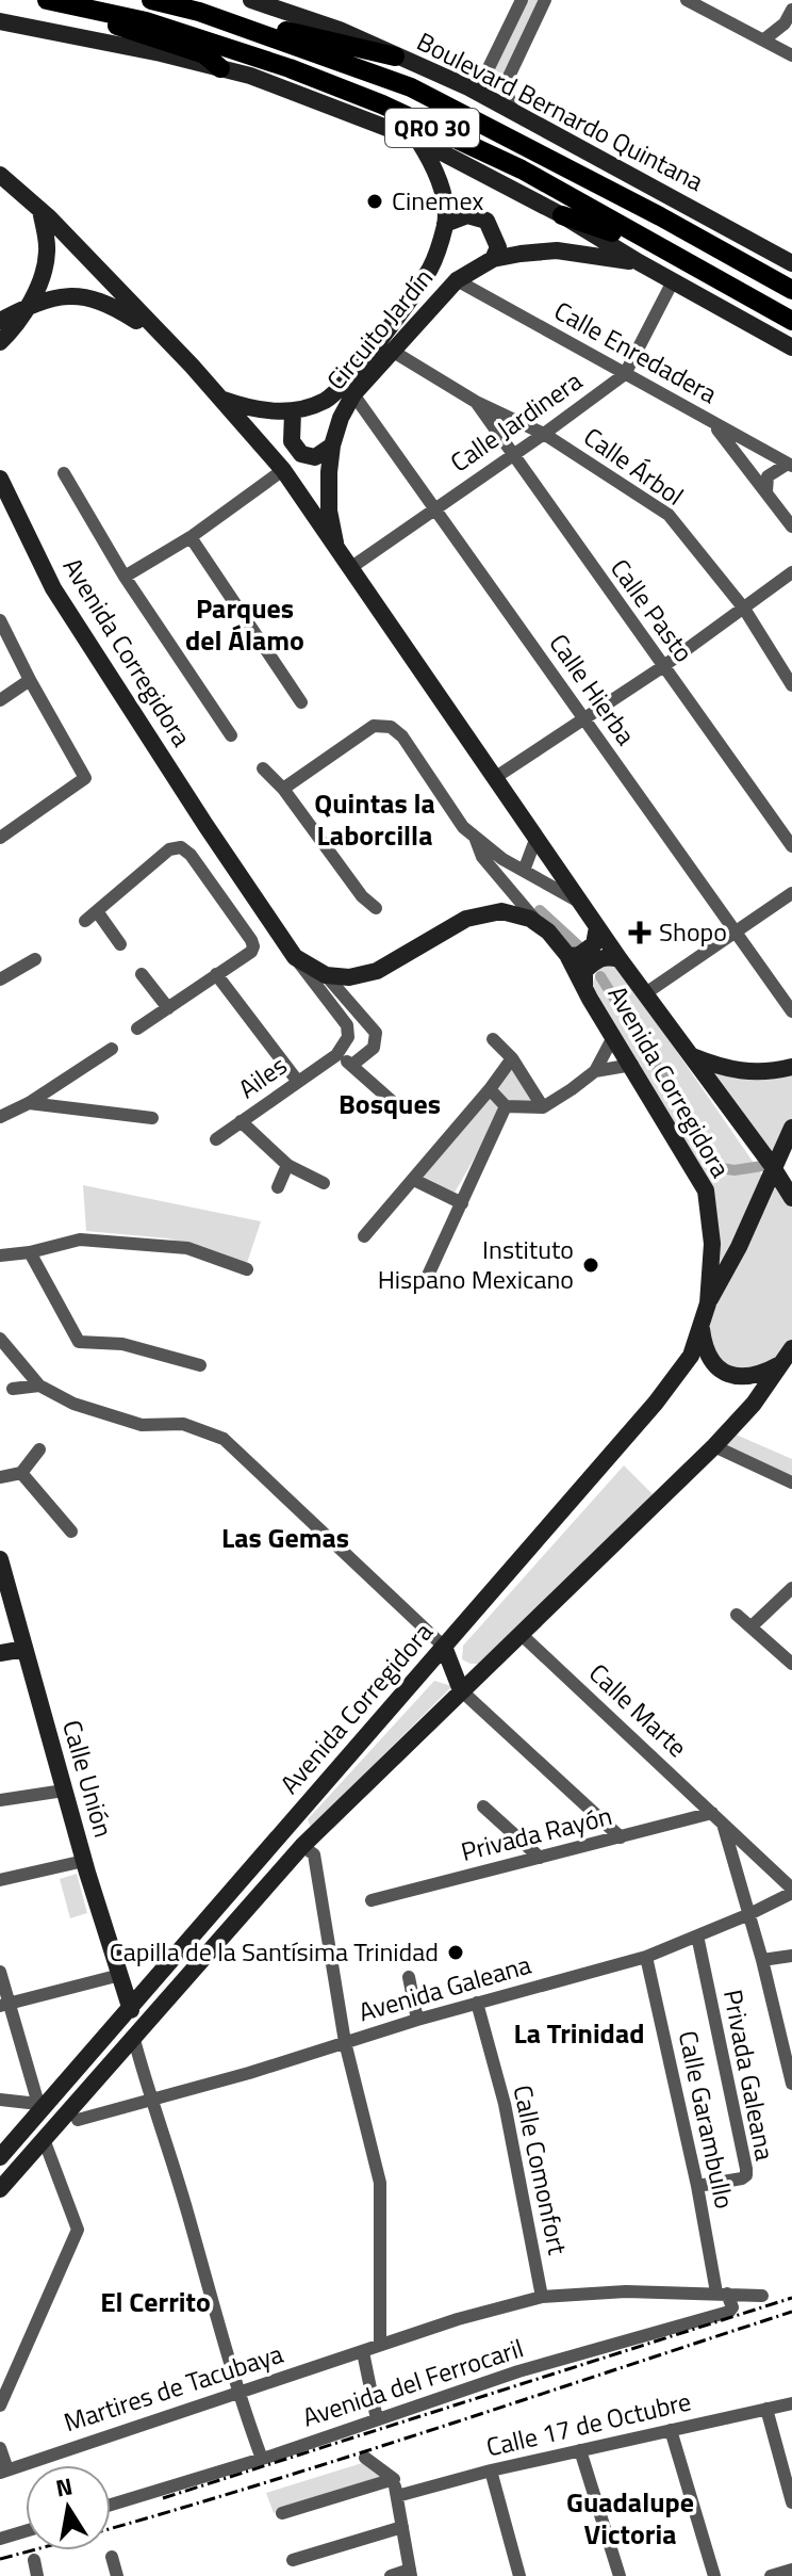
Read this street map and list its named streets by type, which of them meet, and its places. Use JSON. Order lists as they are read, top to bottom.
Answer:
{
  "streets": {
    "main road": [
      "Boulevard Bernardo Quintana",
      "QRO 30",
      "Circuito Jardín",
      "Avenida Corregidora",
      "Calle Unión"
    ],
    "street": [
      "Calle Enredadera",
      "Calle Jardinera",
      "Calle Árbol",
      "Calle Pasto",
      "Calle Hierba",
      "Ailes",
      "Calle Marte",
      "Privada Rayón",
      "Avenida Galeana",
      "Privada Galeana",
      "Calle Garambullo",
      "Calle Comonfort",
      "Avenida del Ferrocaril",
      "Martires de Tacubaya",
      "Calle 17 de Octubre"
    ]
  },
  "crossings": [
    ["Circuito Jardín", "Calle Enredadera"],
    ["Circuito Jardín", "Calle Árbol"],
    ["Circuito Jardín", "Avenida Corregidora"],
    ["Circuito Jardín", "Calle Hierba"],
    ["Calle Enredadera", "Calle Jardinera"],
    ["Calle Jardinera", "Calle Árbol"],
    ["Calle Jardinera", "Calle Pasto"],
    ["Calle Jardinera", "Avenida Corregidora"],
    ["Calle Jardinera", "Calle Hierba"],
    ["Calle Árbol", "Calle Pasto"],
    ["Avenida Corregidora", "Calle Marte"],
    ["Avenida Corregidora", "Calle Unión"],
    ["Calle Marte", "Privada Rayón"],
    ["Calle Marte", "Avenida Galeana"],
    ["Avenida Galeana", "Privada Galeana"],
    ["Avenida Galeana", "Calle Garambullo"],
    ["Avenida Galeana", "Calle Comonfort"],
    ["Privada Galeana", "Calle Garambullo"],
    ["Calle Garambullo", "Avenida del Ferrocaril"],
    ["Calle Garambullo", "Martires de Tacubaya"],
    ["Calle Comonfort", "Martires de Tacubaya"],
    ["Avenida del Ferrocaril", "Martires de Tacubaya"]
  ],
  "districts": [
    "Parques del Álamo",
    "Quintas la Laborcilla",
    "Bosques",
    "Las Gemas",
    "La Trinidad",
    "El Cerrito",
    "Guadalupe Victoria"
  ],
  "places": {
    "other": ["Cinemex", "Instituto Hispano Mexicano", "Capilla de la Santísima Trinidad"],
    "health": ["Shopo"]
  },
  "north": "top"
}
